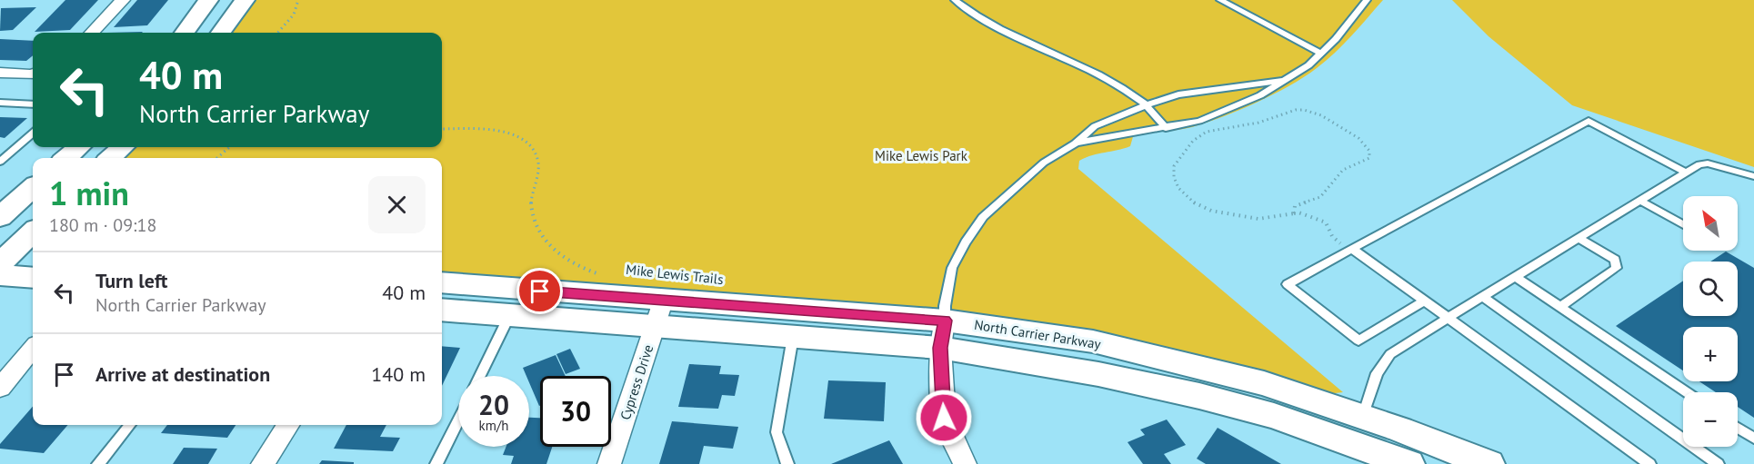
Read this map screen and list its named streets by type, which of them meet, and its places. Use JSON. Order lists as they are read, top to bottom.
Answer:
{
  "streets": {
    "street": ["Cypress Drive"]
  },
  "parks": ["Mike Lewis Park"],
  "north": "top left",
  "page": {
    "turn": ["40 m", "North Carrier Parkway"],
    "heading": ["1 min", "180 m · 09:18"],
    "map_buttons": ["+", "−"],
    "list": [
      {
        "name": "Turn left",
        "note": "North Carrier Parkway",
        "value": "40 m"
      },
      {
        "name": "Arrive at destination",
        "value": "140 m"
      }
    ],
    "speed": "20 km/h",
    "limit": "30"
  }
}
